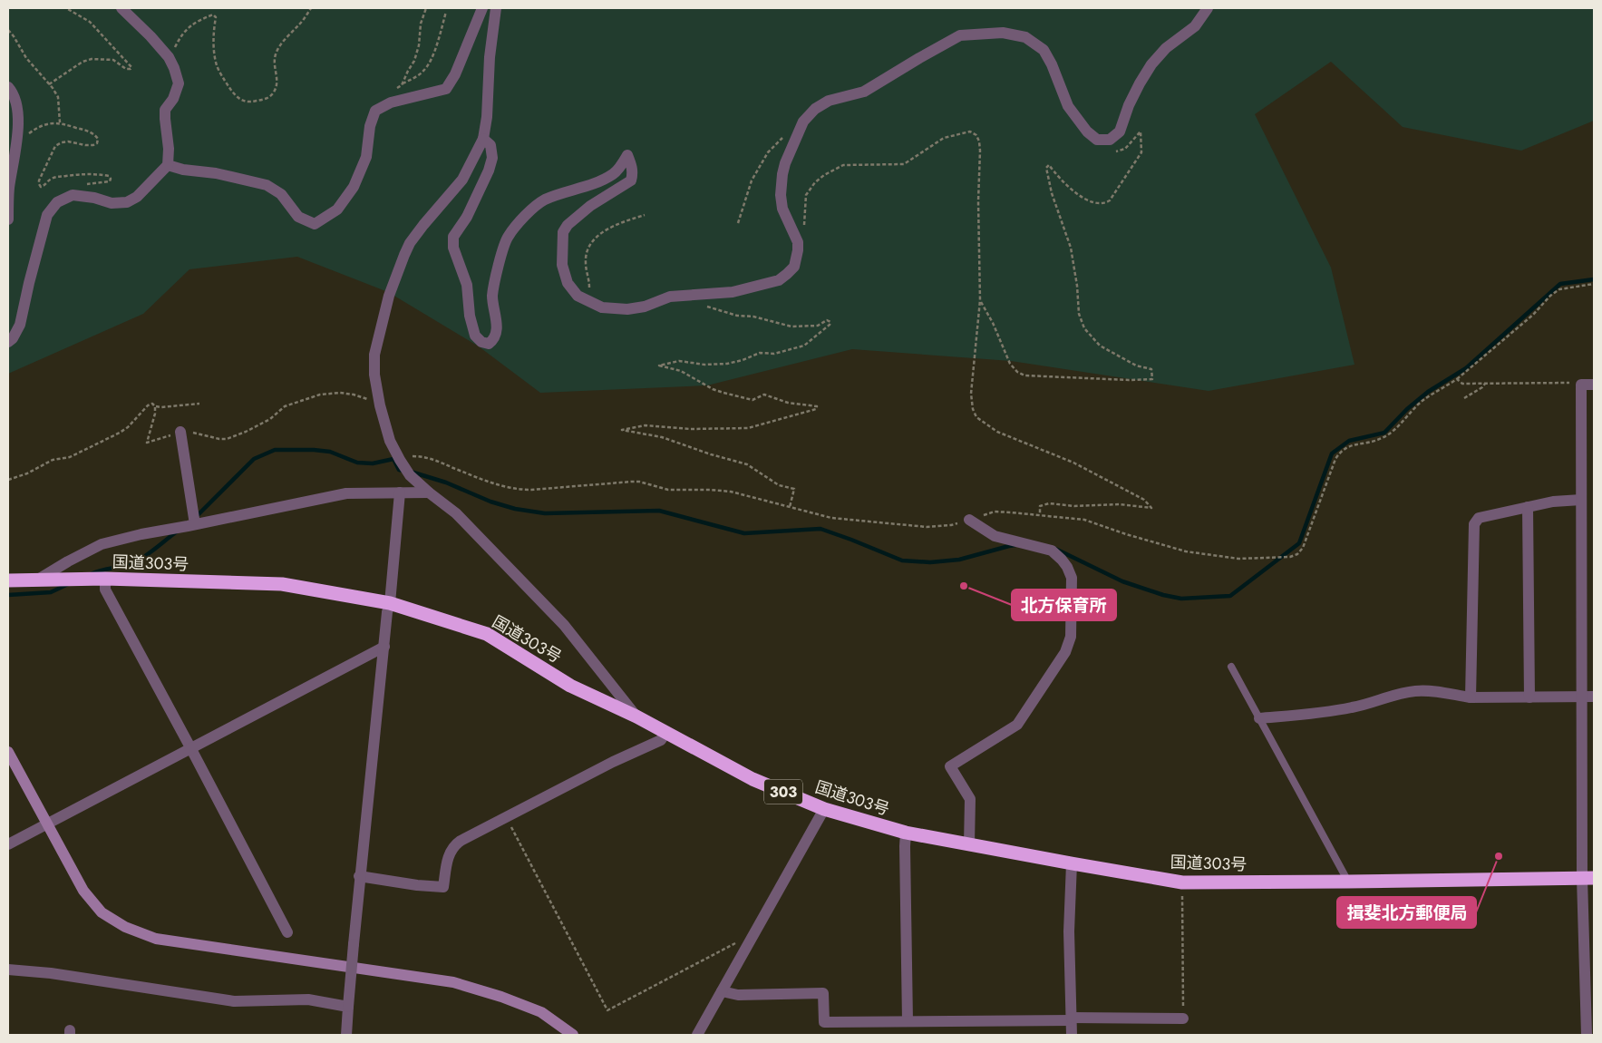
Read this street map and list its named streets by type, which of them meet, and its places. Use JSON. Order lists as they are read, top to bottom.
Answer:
{
  "streets": {
    "highway": ["国道303号", "303"]
  },
  "places": ["北方保育所", "揖斐北方郵便局"]
}
